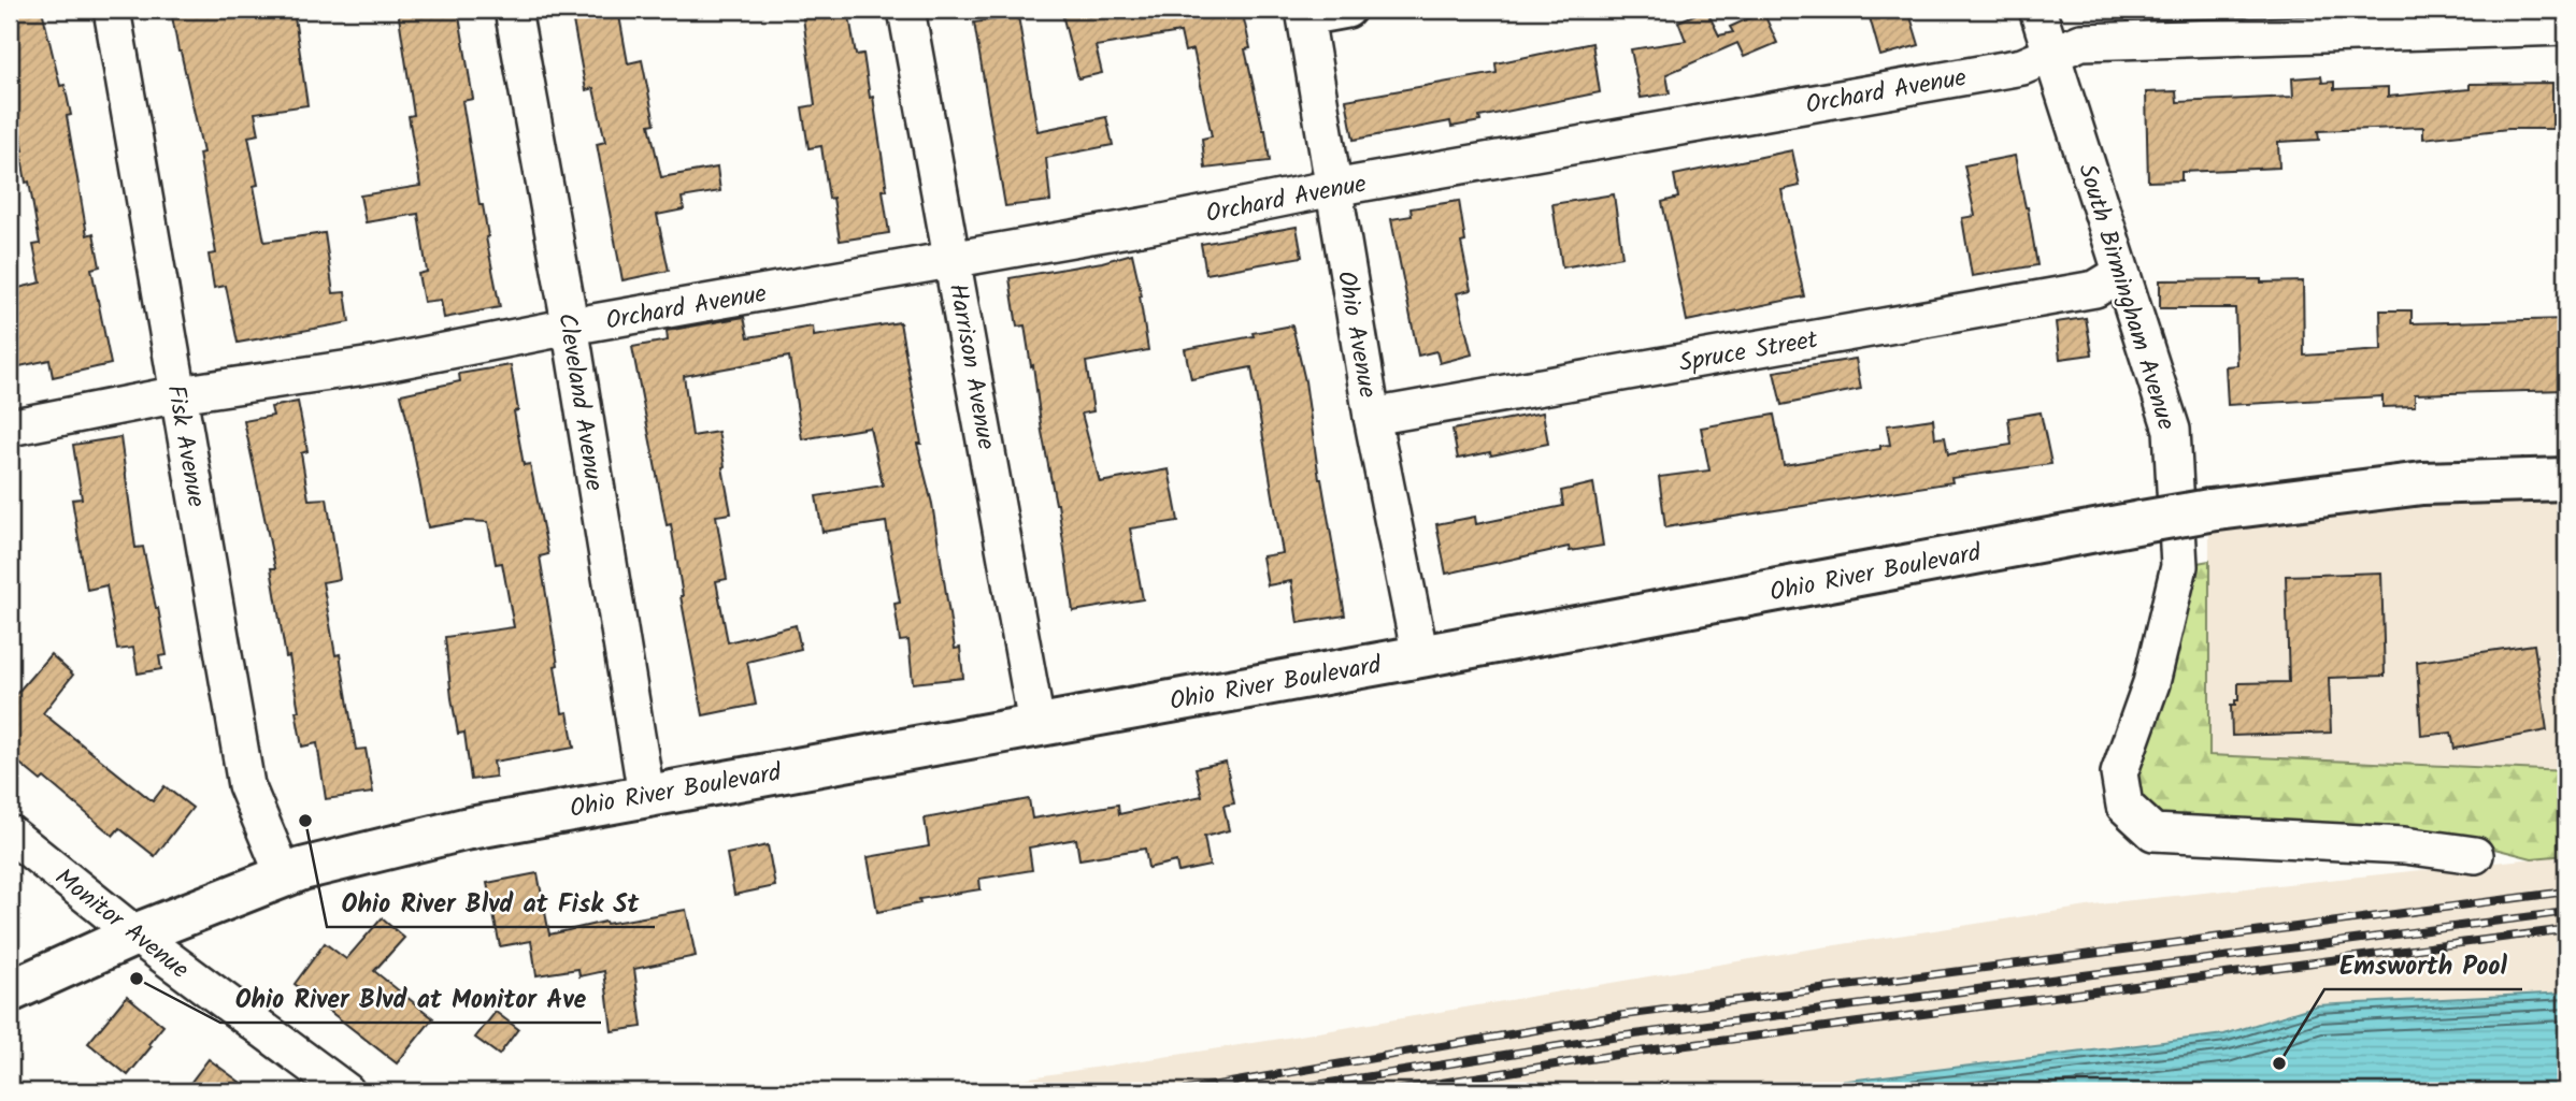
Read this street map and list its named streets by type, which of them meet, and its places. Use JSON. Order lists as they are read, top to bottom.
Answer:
{
  "streets": {
    "highway": ["Ohio River Boulevard"],
    "street": [
      "Orchard Avenue",
      "South Birmingham Avenue",
      "Ohio Avenue",
      "Spruce Street",
      "Harrison Avenue",
      "Cleveland Avenue",
      "Fisk Avenue",
      "Monitor Avenue"
    ]
  },
  "crossings": [
    ["Orchard Avenue", "South Birmingham Avenue"],
    ["Orchard Avenue", "Ohio Avenue"],
    ["Orchard Avenue", "Harrison Avenue"],
    ["Orchard Avenue", "Cleveland Avenue"],
    ["Orchard Avenue", "Fisk Avenue"],
    ["South Birmingham Avenue", "Spruce Street"],
    ["Ohio Avenue", "Spruce Street"],
    ["Ohio Avenue", "Ohio River Boulevard"],
    ["Harrison Avenue", "Ohio River Boulevard"],
    ["Cleveland Avenue", "Ohio River Boulevard"],
    ["Fisk Avenue", "Ohio River Boulevard"],
    ["Ohio River Boulevard", "Monitor Avenue"]
  ],
  "places": ["Ohio River Blvd at Fisk St", "Ohio River Blvd at Monitor Ave", "Emsworth Pool"]
}
